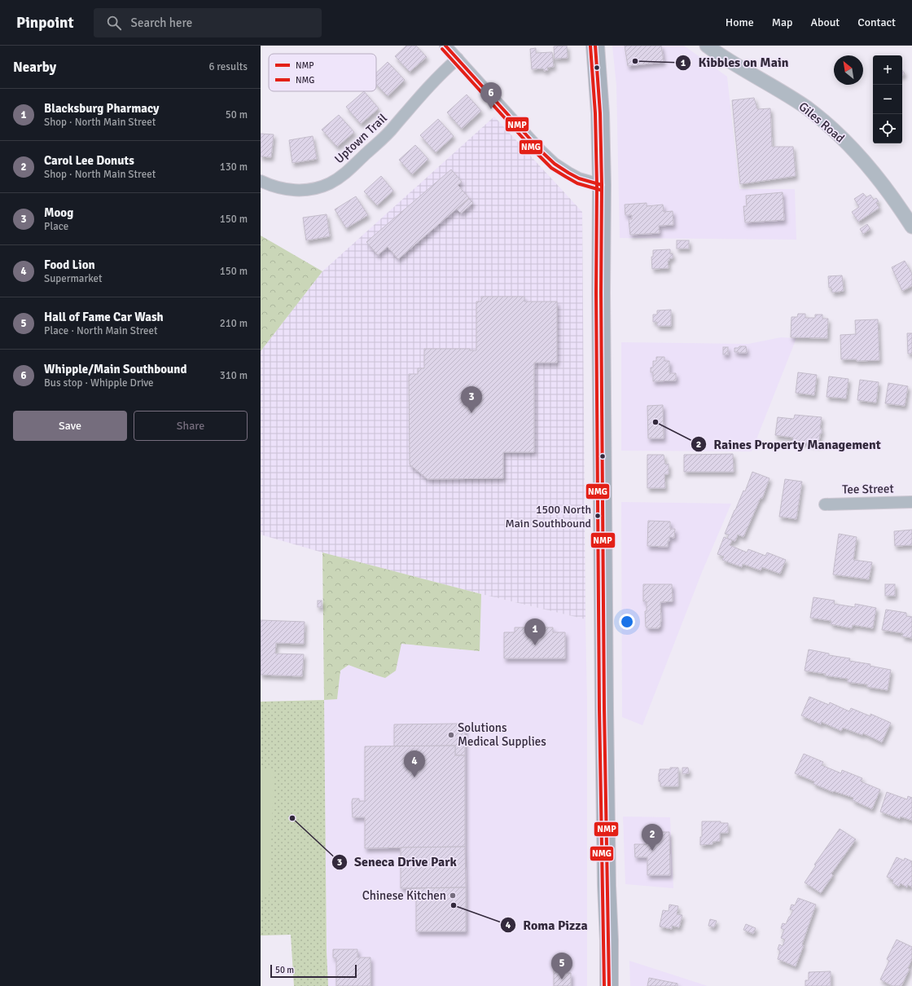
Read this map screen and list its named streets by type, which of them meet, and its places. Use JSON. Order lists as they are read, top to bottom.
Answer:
{
  "streets": {
    "street": ["Giles Road", "Uptown Trail", "Tee Street"]
  },
  "places": [
    "Kibbles on Main",
    "Raines Property Management",
    "1500 North Main Southbound",
    "Solutions Medical Supplies",
    "Seneca Drive Park",
    "Chinese Kitchen",
    "Roma Pizza"
  ],
  "lines": ["transit line NMP", "transit line NMG"],
  "legend": ["NMP", "NMG"],
  "scale_bar": "50 m",
  "north": "top left",
  "page": {
    "header": "Pinpoint",
    "search": "Search here",
    "nav": [
      "Home",
      "Map",
      "About",
      "Contact"
    ],
    "heading": ["Nearby", "6 results"],
    "map_buttons": ["+", "−"],
    "pins": [
      "6",
      "3",
      "1",
      "4",
      "2",
      "5"
    ],
    "list": [
      {
        "mark": "1",
        "name": "Blacksburg Pharmacy",
        "note": "Shop · North Main Street",
        "value": "50 m"
      },
      {
        "mark": "2",
        "name": "Carol Lee Donuts",
        "note": "Shop · North Main Street",
        "value": "130 m"
      },
      {
        "mark": "3",
        "name": "Moog",
        "note": "Place",
        "value": "150 m"
      },
      {
        "mark": "4",
        "name": "Food Lion",
        "note": "Supermarket",
        "value": "150 m"
      },
      {
        "mark": "5",
        "name": "Hall of Fame Car Wash",
        "note": "Place · North Main Street",
        "value": "210 m"
      },
      {
        "mark": "6",
        "name": "Whipple/Main Southbound",
        "note": "Bus stop · Whipple Drive",
        "value": "310 m"
      }
    ],
    "buttons": ["Save", "Share"],
    "scale": "50 m"
  }
}
